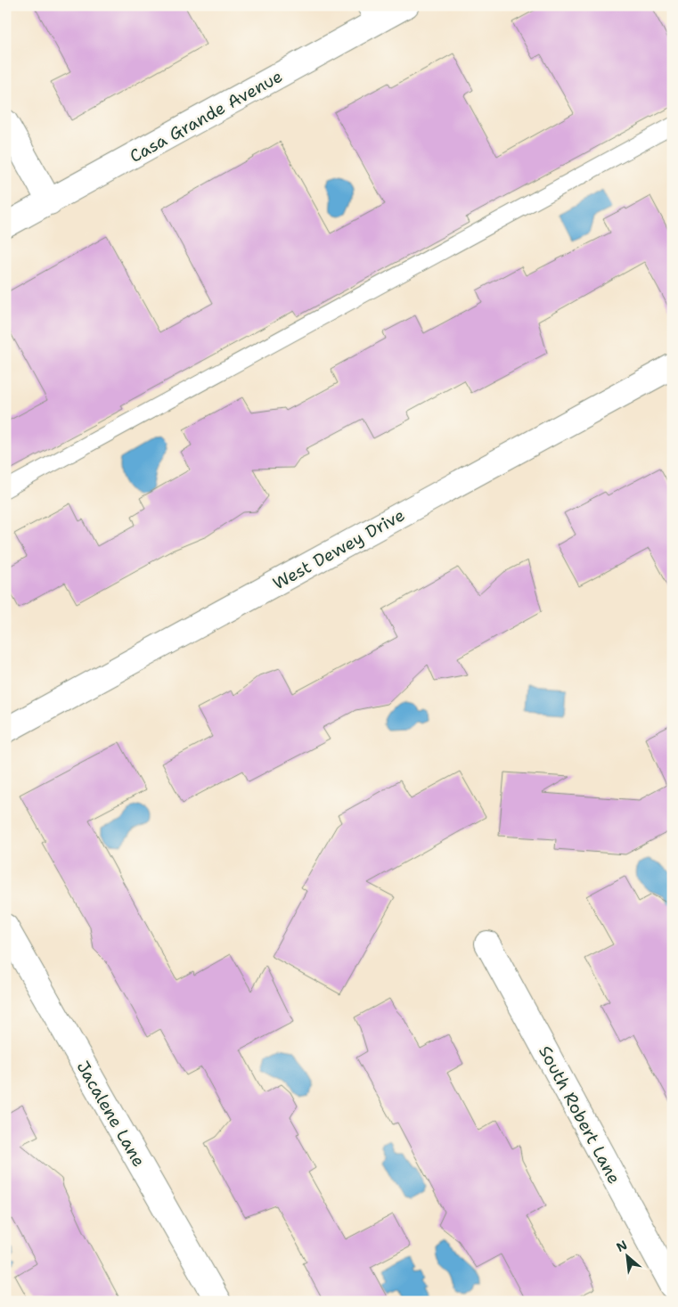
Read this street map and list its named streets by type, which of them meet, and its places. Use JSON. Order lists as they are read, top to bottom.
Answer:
{
  "streets": {
    "street": [
      "Casa Grande Avenue",
      "West Dewey Drive",
      "Jacalene Lane",
      "South Robert Lane"
    ]
  },
  "north": "top left"
}
